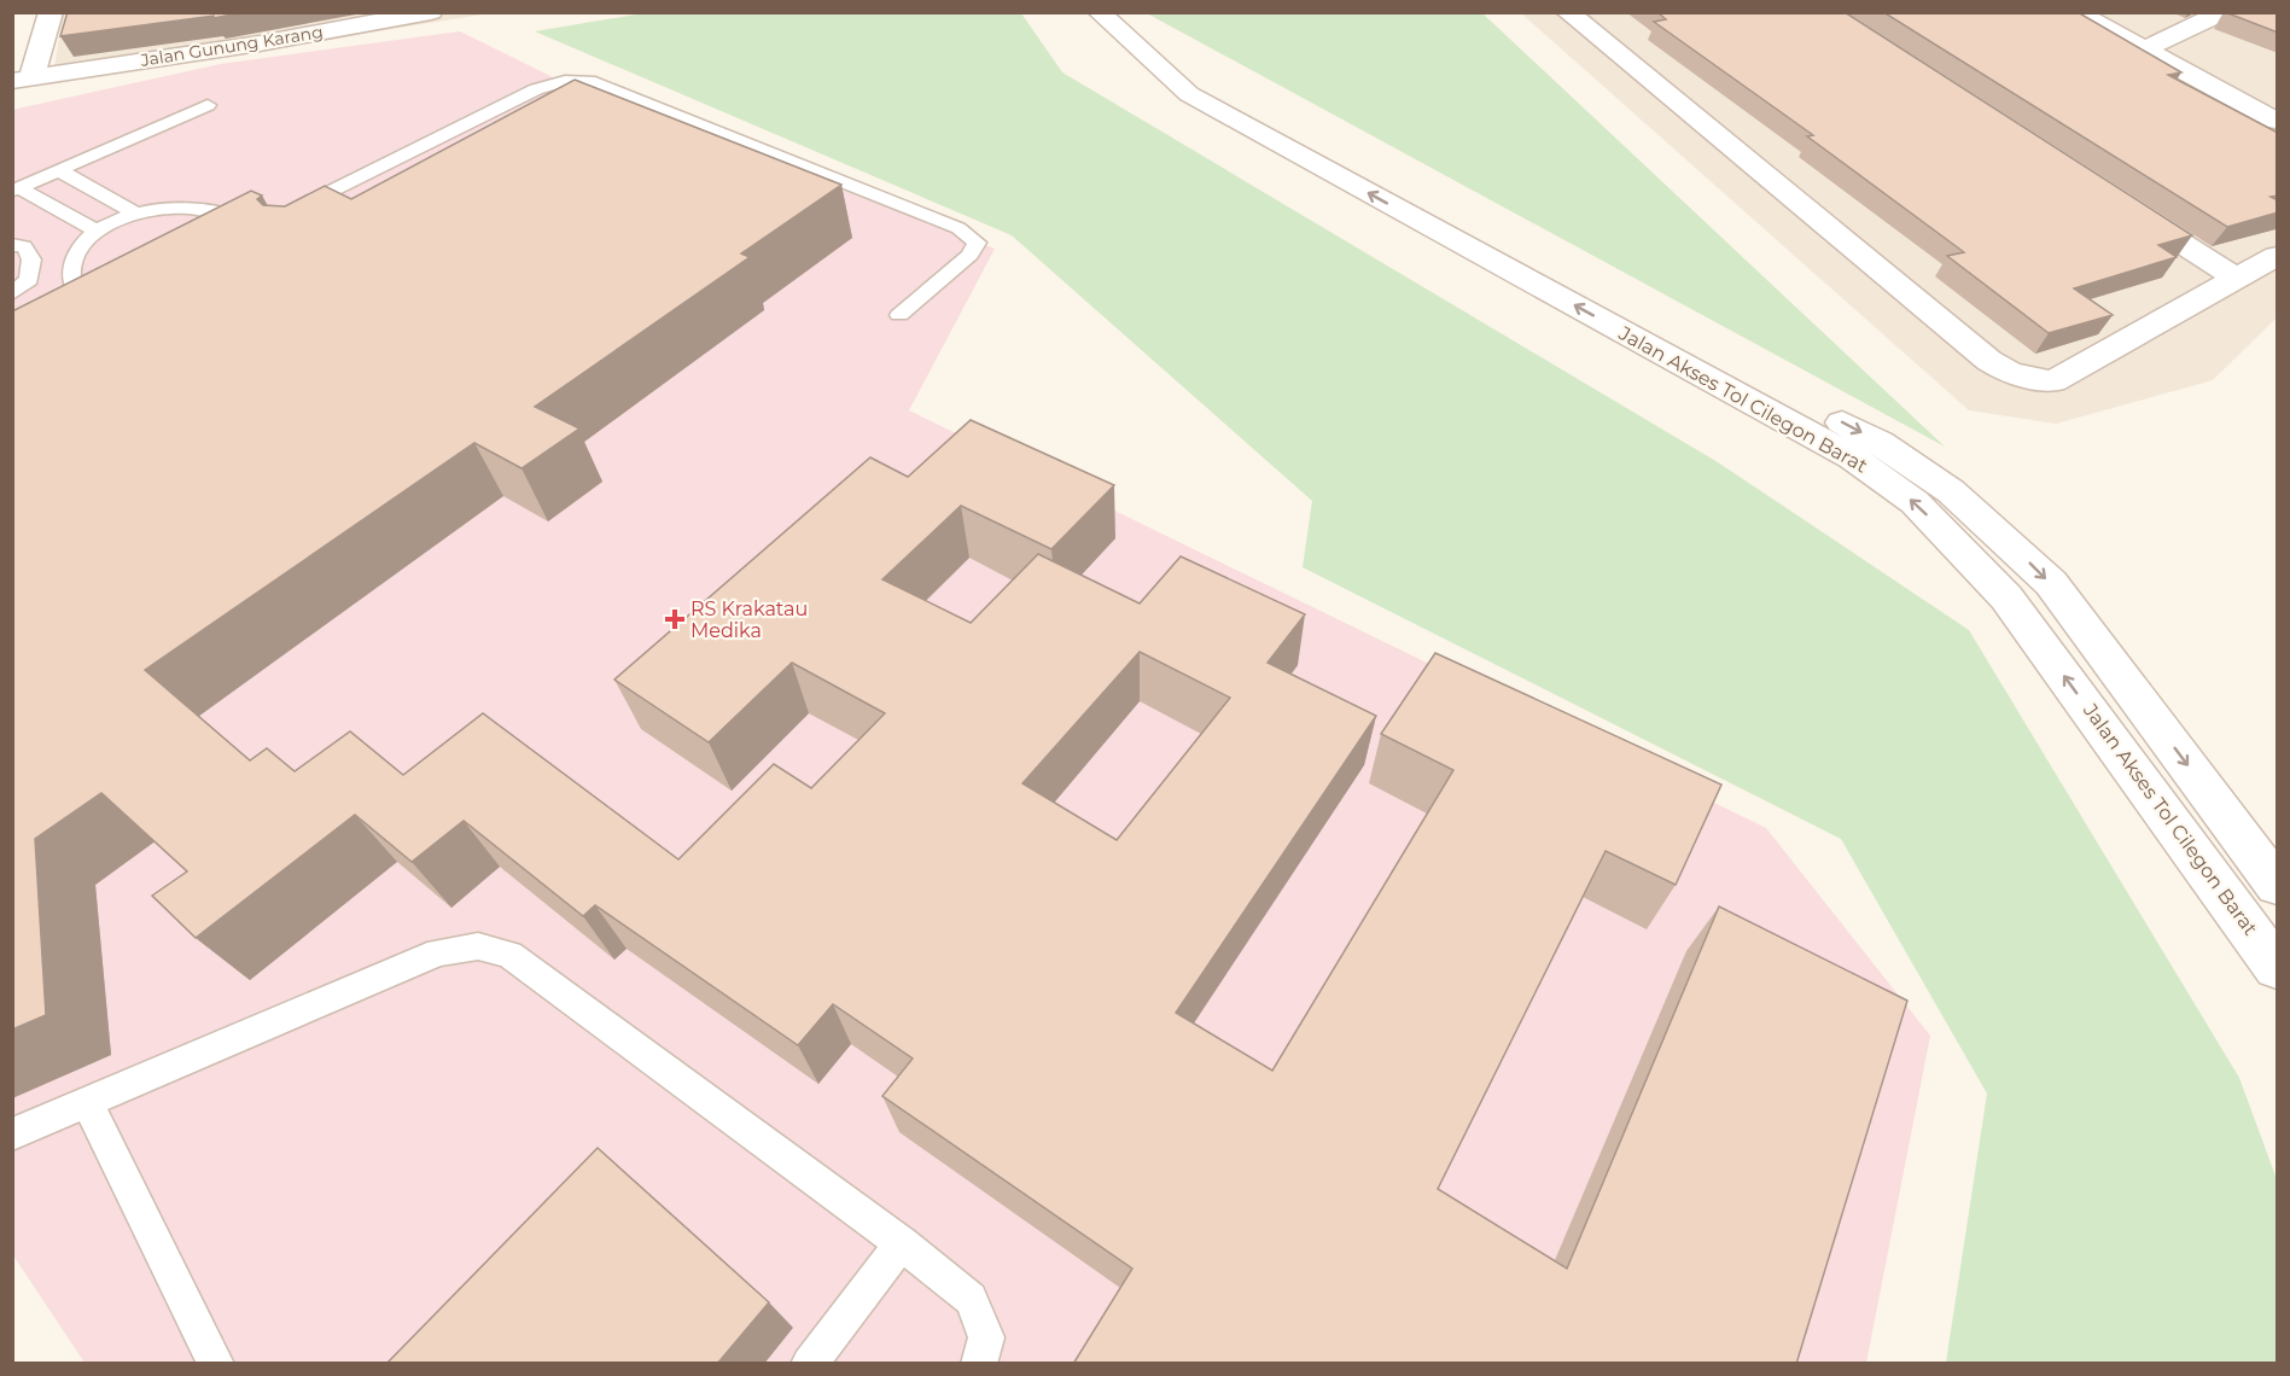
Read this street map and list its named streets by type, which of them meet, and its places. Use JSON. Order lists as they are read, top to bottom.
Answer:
{
  "streets": {
    "street": ["Jalan Gunung Karang", "Jalan Akses Tol Cilegon Barat"]
  },
  "places": {
    "health": ["RS Krakatau Medika"]
  }
}
